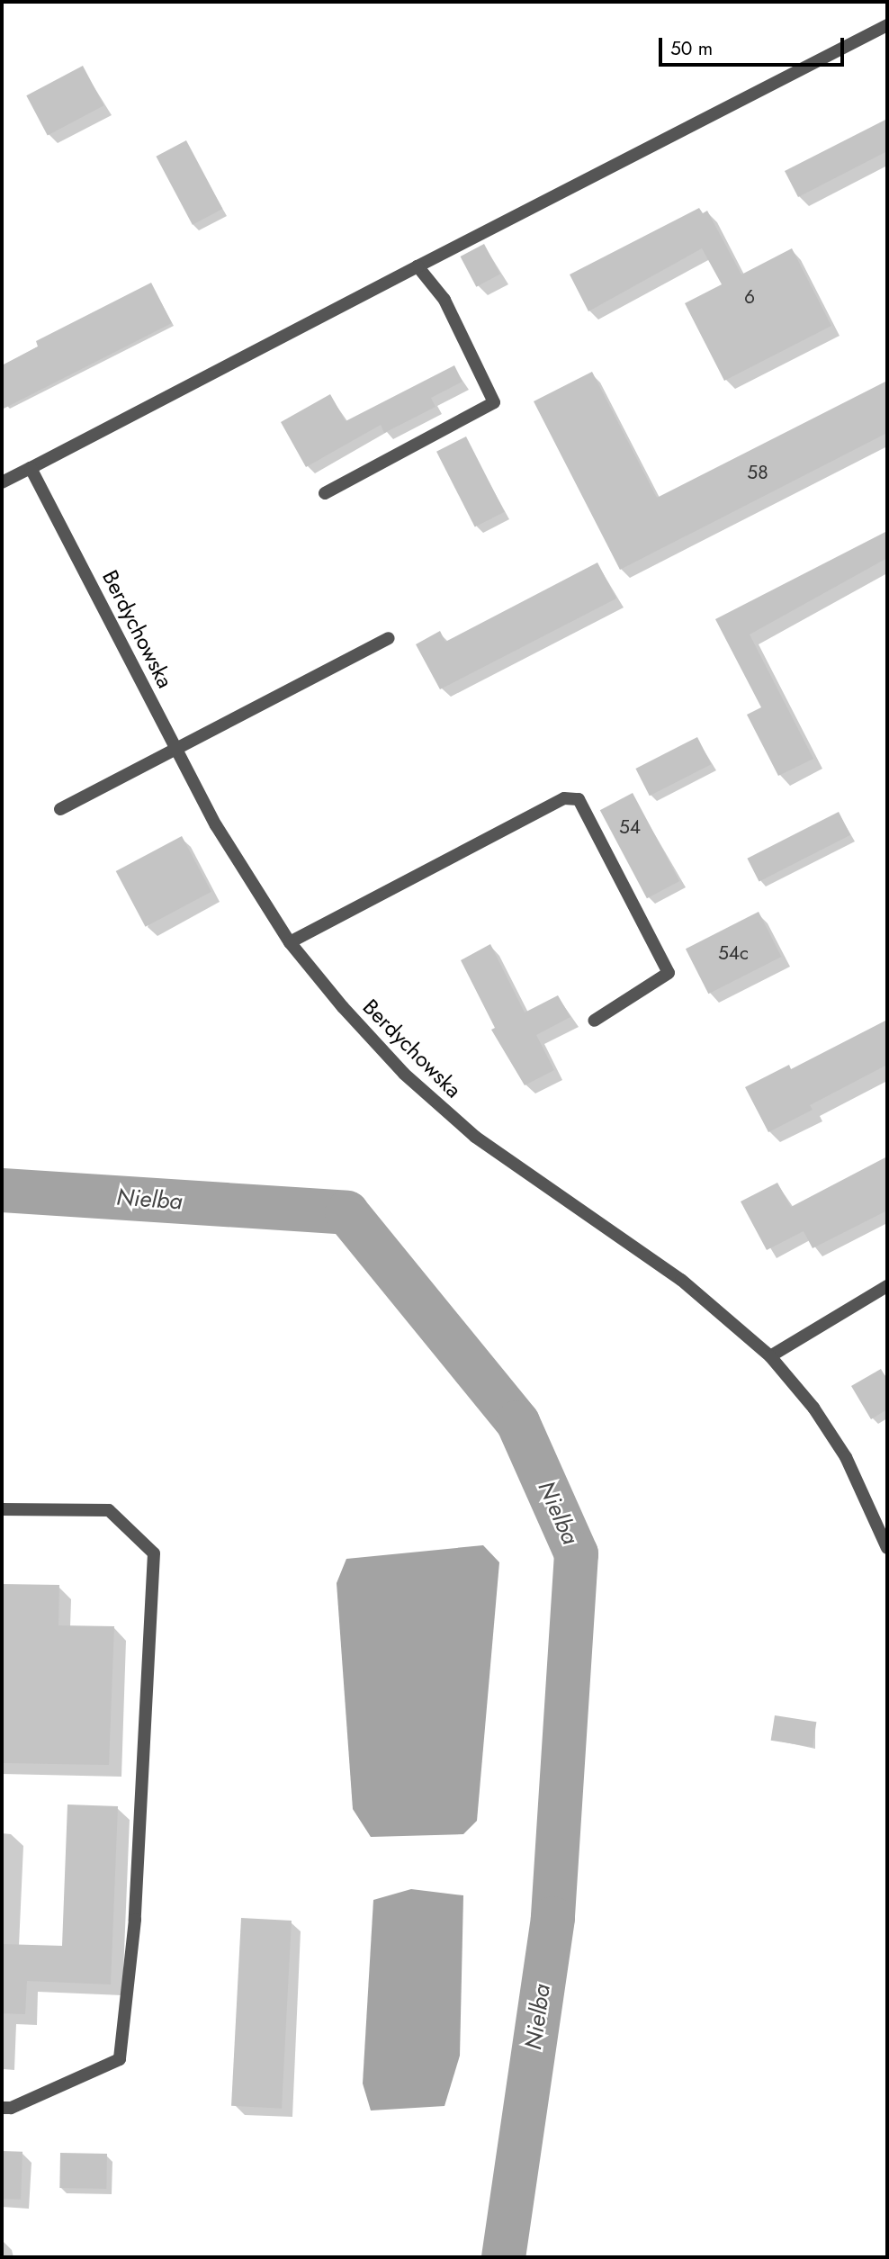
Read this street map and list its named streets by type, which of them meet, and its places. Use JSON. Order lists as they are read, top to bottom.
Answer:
{
  "streets": {
    "street": ["Berdychowska"]
  },
  "water": ["Nielba"],
  "house_numbers": [
    "6",
    "58",
    "54",
    "54c"
  ],
  "scale_bar": "50 m"
}
